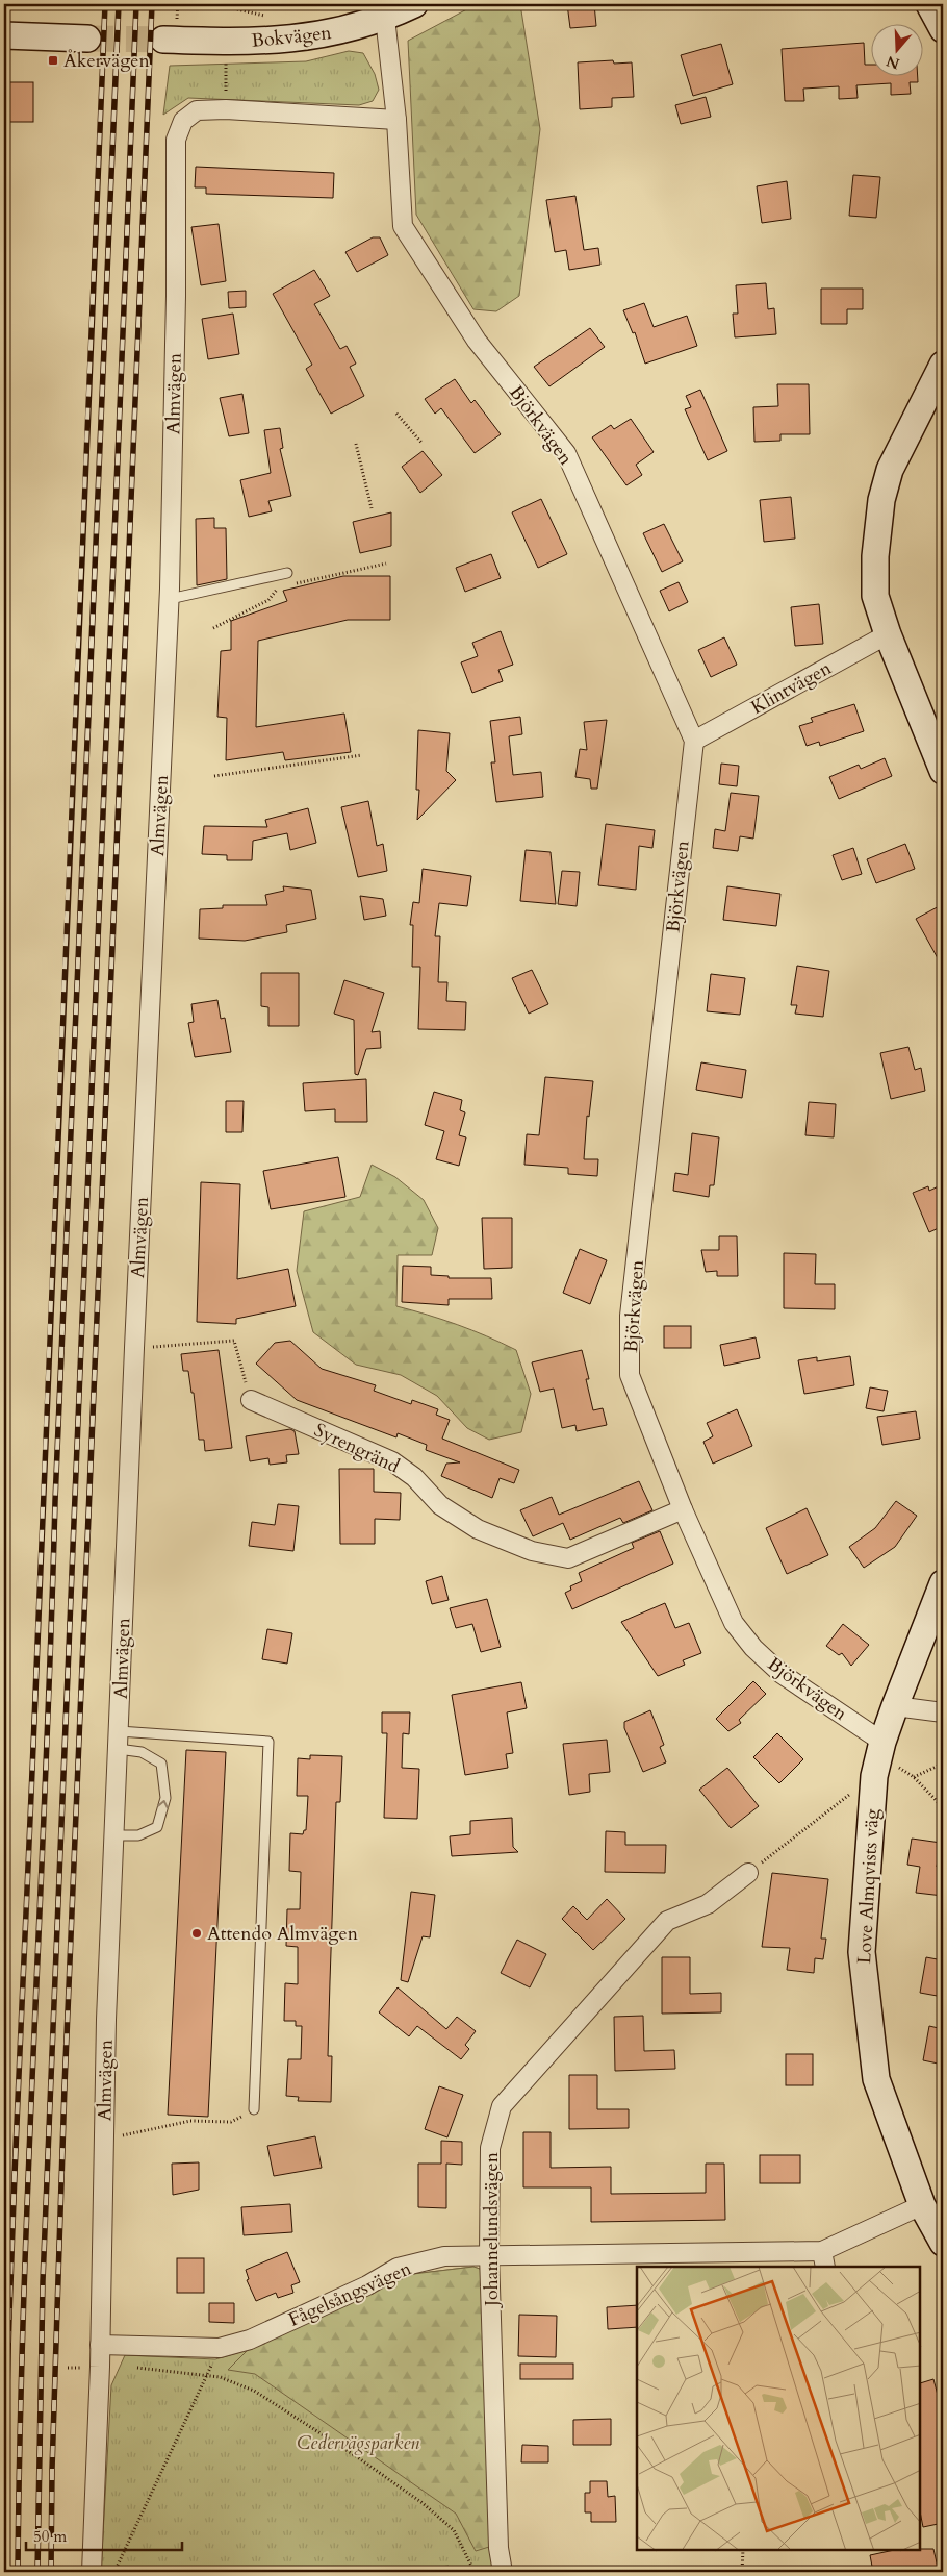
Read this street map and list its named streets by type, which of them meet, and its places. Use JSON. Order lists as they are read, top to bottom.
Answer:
{
  "streets": {
    "street": [
      "Bokvägen",
      "Almvägen",
      "Björkvägen",
      "Klintvägen",
      "Syrengränd",
      "Love Almqvists väg",
      "Johannelundsvägen",
      "Fågelsångsvägen"
    ]
  },
  "crossings": [
    ["Bokvägen", "Björkvägen"],
    ["Almvägen", "Björkvägen"],
    ["Almvägen", "Fågelsångsvägen"],
    ["Björkvägen", "Klintvägen"],
    ["Björkvägen", "Syrengränd"],
    ["Björkvägen", "Love Almqvists väg"],
    ["Love Almqvists väg", "Fågelsångsvägen"],
    ["Johannelundsvägen", "Fågelsångsvägen"]
  ],
  "parks": ["Cedervägsparken"],
  "places": {
    "transit": ["Åkervägen"],
    "other": ["Attendo Almvägen"]
  },
  "scale_bar": "50 m",
  "north": "bottom"
}
